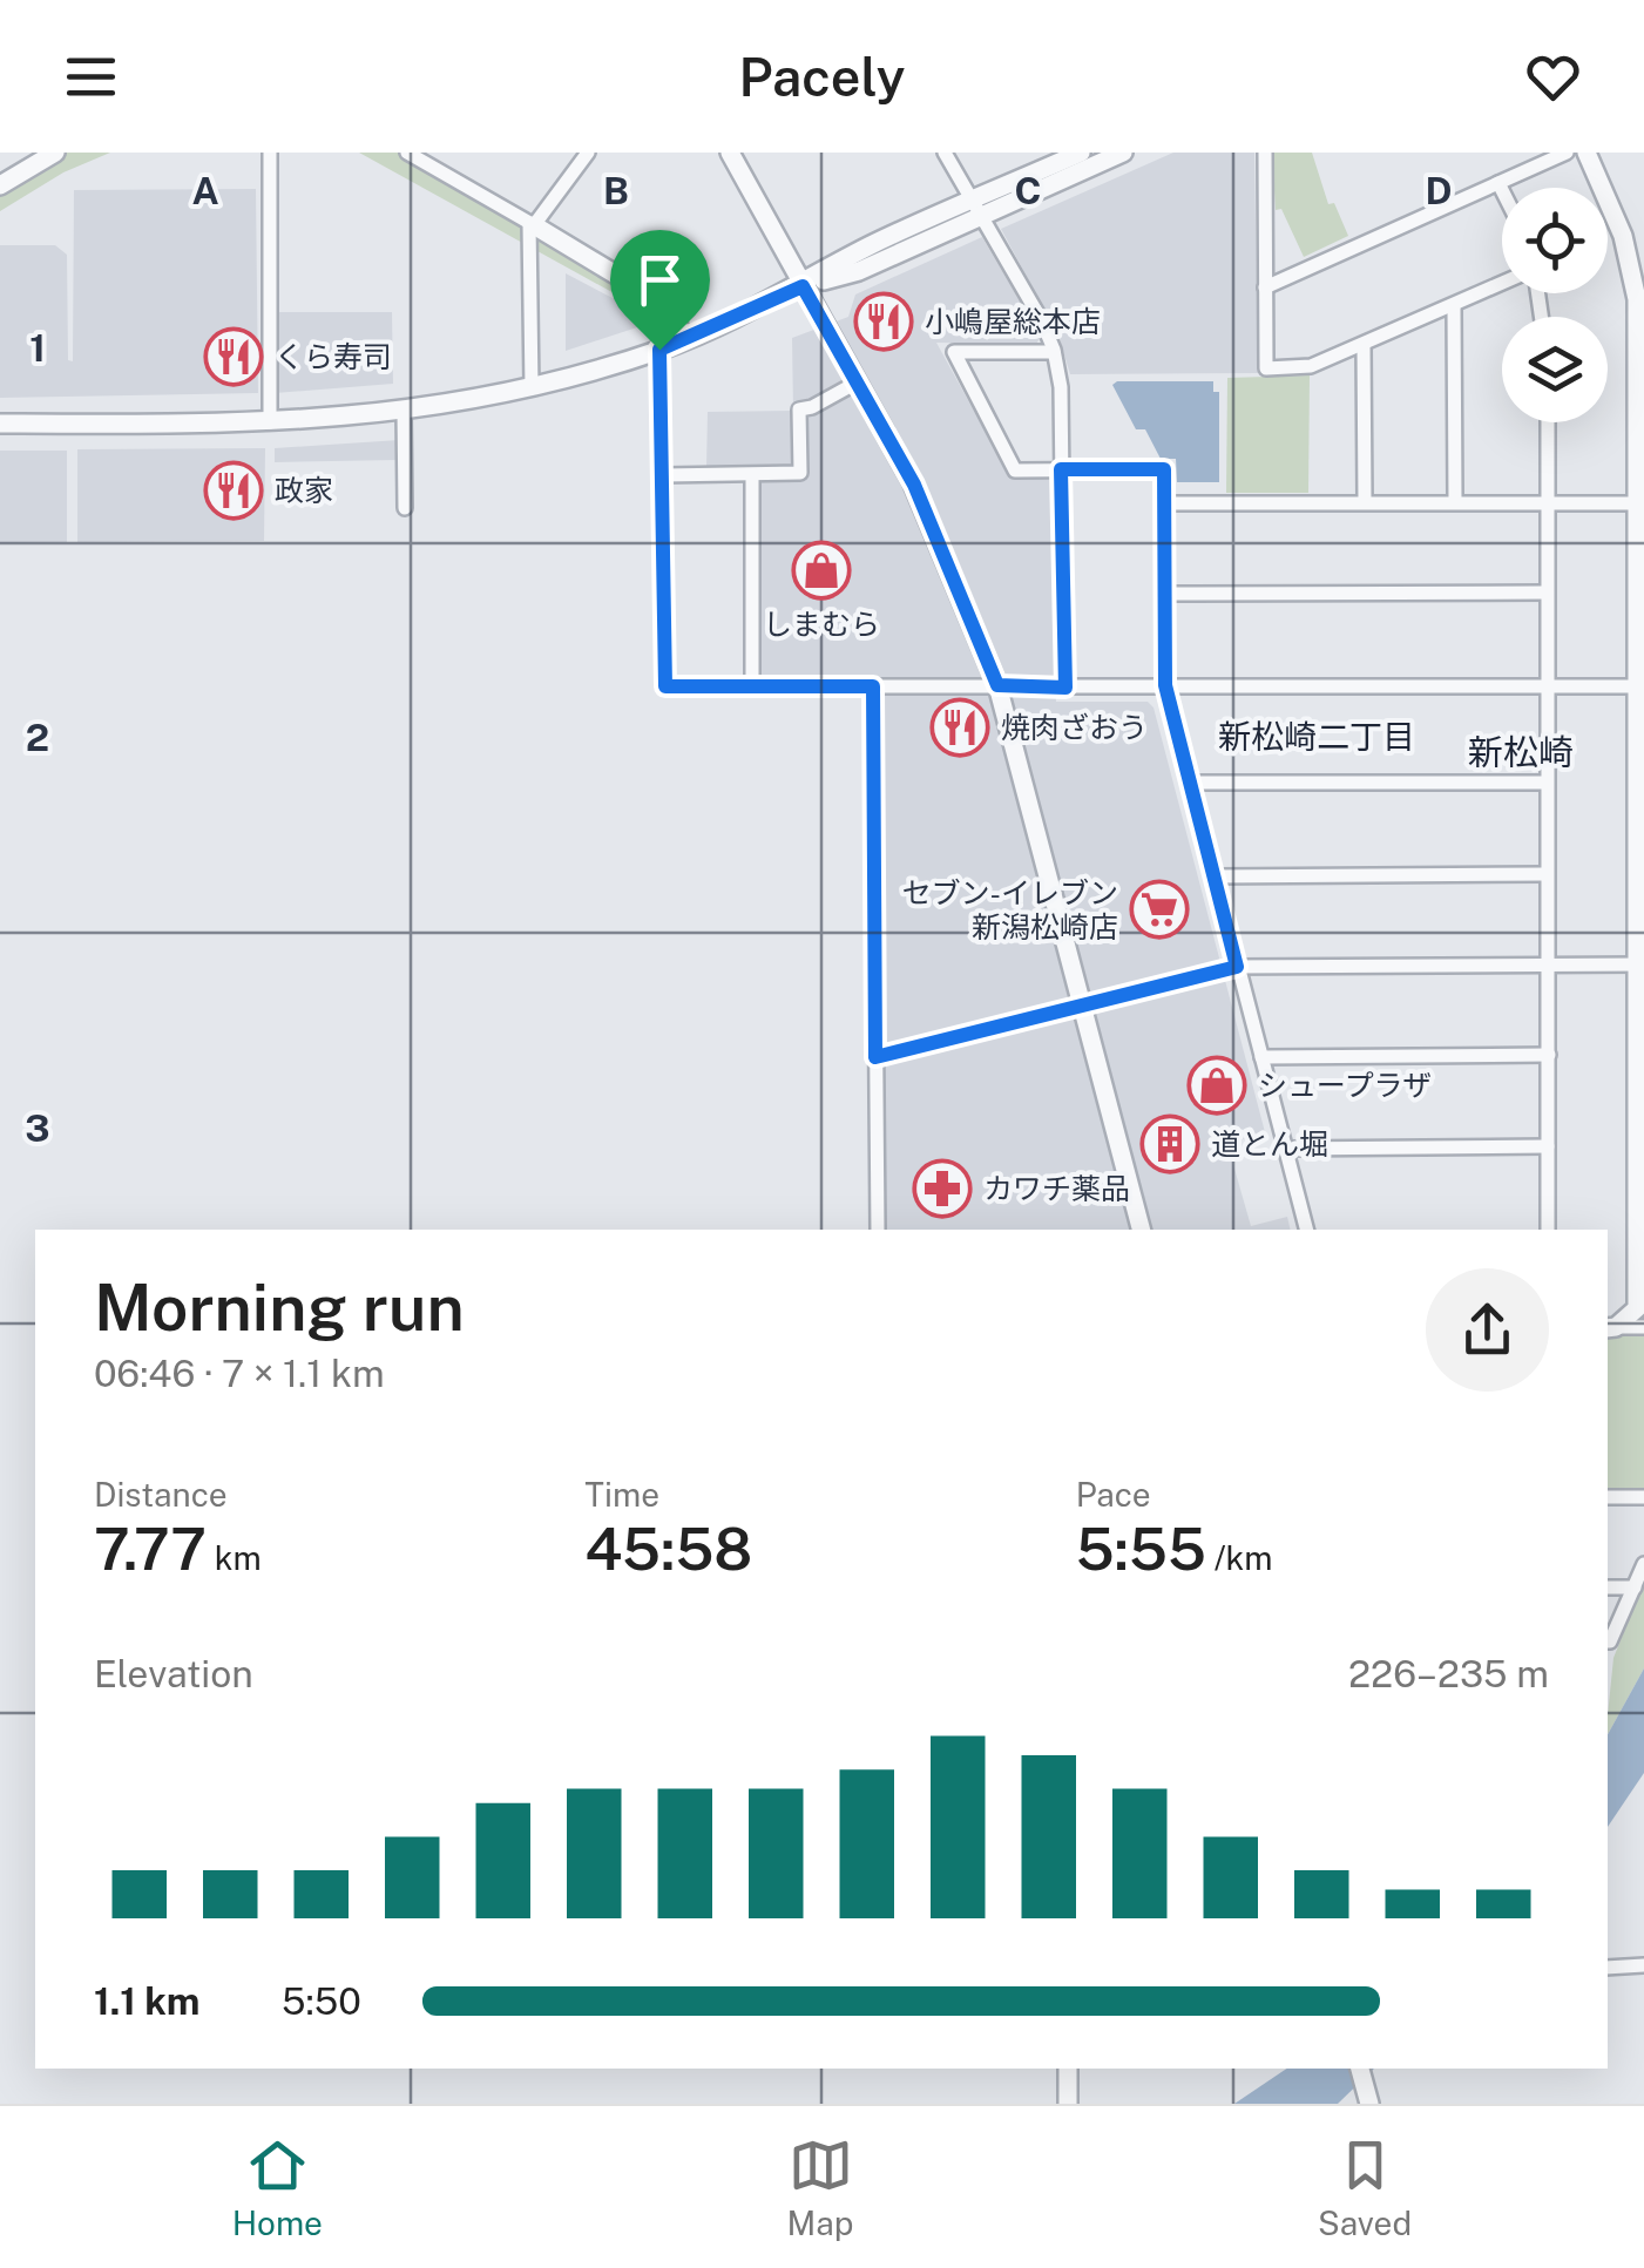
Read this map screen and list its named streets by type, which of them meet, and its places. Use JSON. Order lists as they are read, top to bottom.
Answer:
{
  "districts": ["新松崎二丁目", "新松崎"],
  "places": {
    "restaurant": [
      "小嶋屋総本店",
      "くら寿司",
      "政家",
      "焼肉ざおう"
    ],
    "shop": ["しまむら", "シュープラザ"],
    "supermarket": ["セブン-イレブン 新潟松崎店"],
    "building": ["道とん堀"],
    "pharmacy": ["カワチ薬品"]
  },
  "page": {
    "header": "Pacely",
    "heading": ["Morning run", "06:46 · 7 × 1.1 km"],
    "stats": [
      ["Distance", "7.77 km"],
      ["Time", "45:58"],
      ["Pace", "5:55 /km"]
    ],
    "chart": ["Elevation", "226–235 m"],
    "list": [
      {
        "name": "1.1 km",
        "note": "5:50"
      }
    ],
    "tabs": ["Home", "Map", "Saved"]
  },
  "grid": {
    "columns": [
      "A",
      "B",
      "C",
      "D"
    ],
    "rows": ["1", "2", "3"]
  }
}
